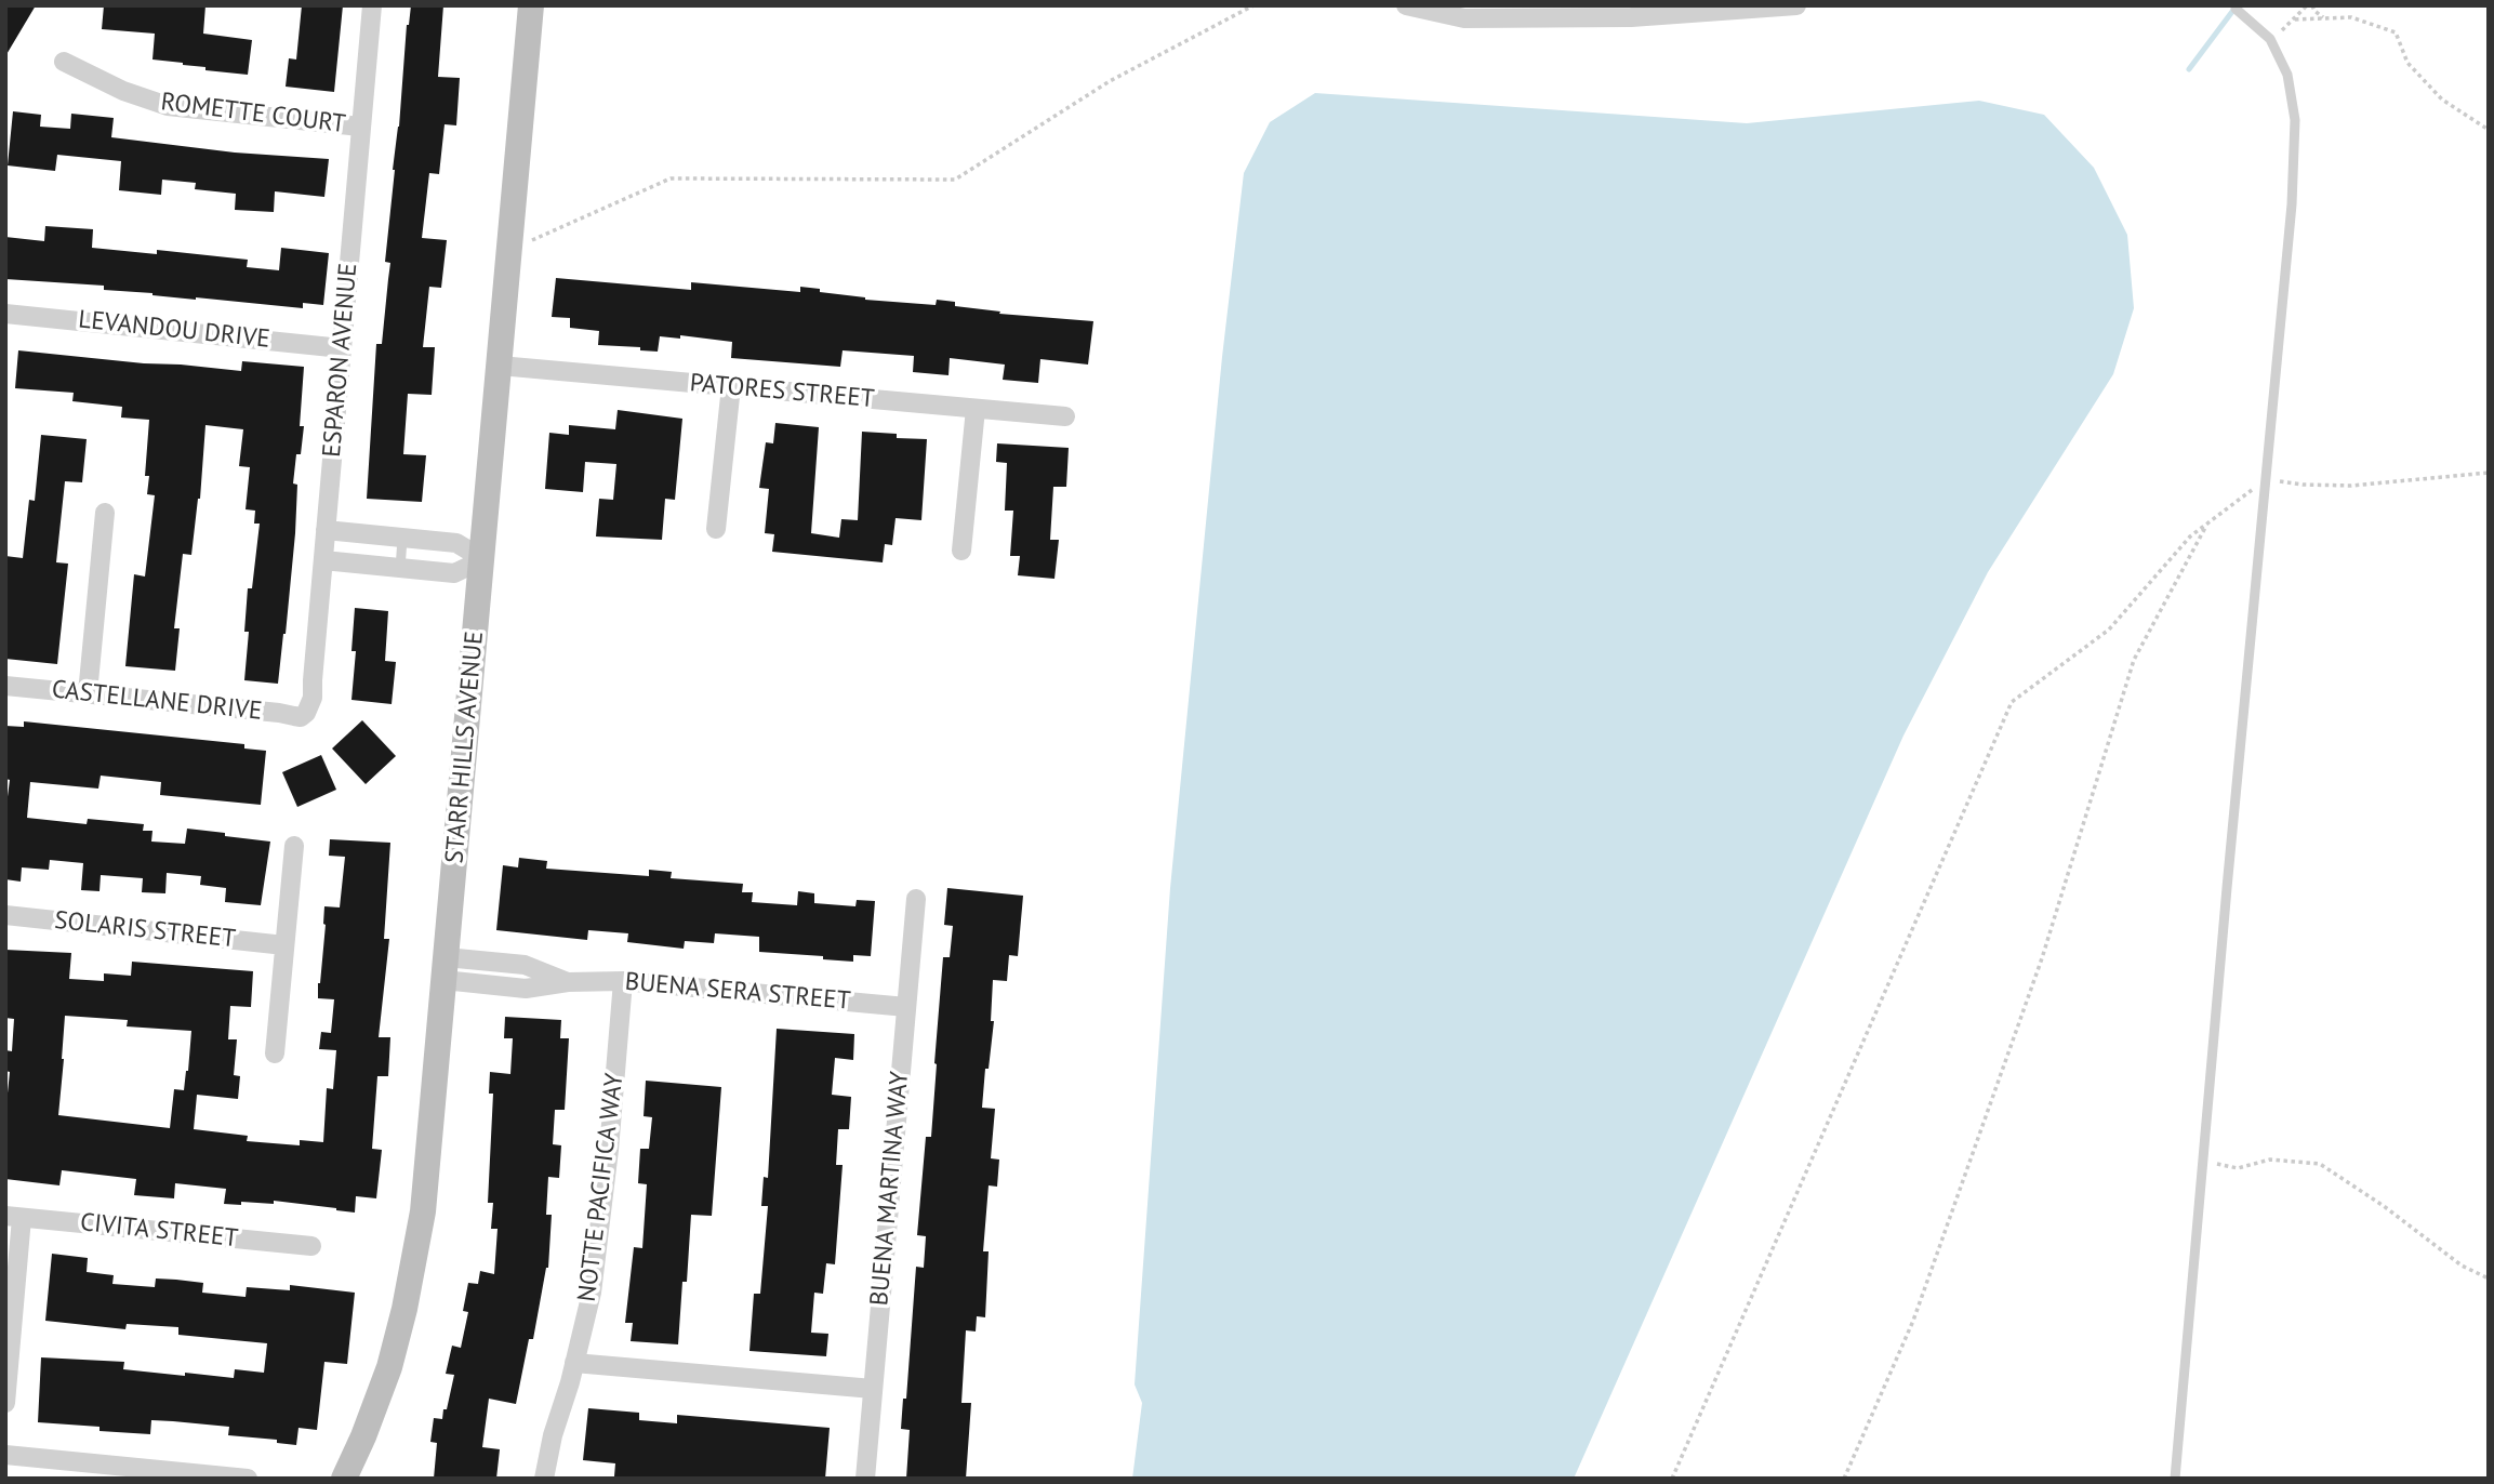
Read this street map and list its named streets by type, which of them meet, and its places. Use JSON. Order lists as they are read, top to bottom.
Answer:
{
  "streets": {
    "street": [
      "ROMETTE COURT",
      "LEVANDOU DRIVE",
      "ESPARON AVENUE",
      "PATORES STREET",
      "CASTELLANE DRIVE",
      "STARR HILLS AVENUE",
      "SOLARIS STREET",
      "BUENA SERA STREET",
      "NOTTE PACIFICA WAY",
      "BUENA MARTINA WAY",
      "CIVITA STREET"
    ]
  },
  "crossings": [
    ["ROMETTE COURT", "ESPARON AVENUE"],
    ["LEVANDOU DRIVE", "ESPARON AVENUE"],
    ["ESPARON AVENUE", "CASTELLANE DRIVE"],
    ["PATORES STREET", "STARR HILLS AVENUE"],
    ["STARR HILLS AVENUE", "BUENA SERA STREET"],
    ["BUENA SERA STREET", "NOTTE PACIFICA WAY"],
    ["BUENA SERA STREET", "BUENA MARTINA WAY"]
  ]
}
